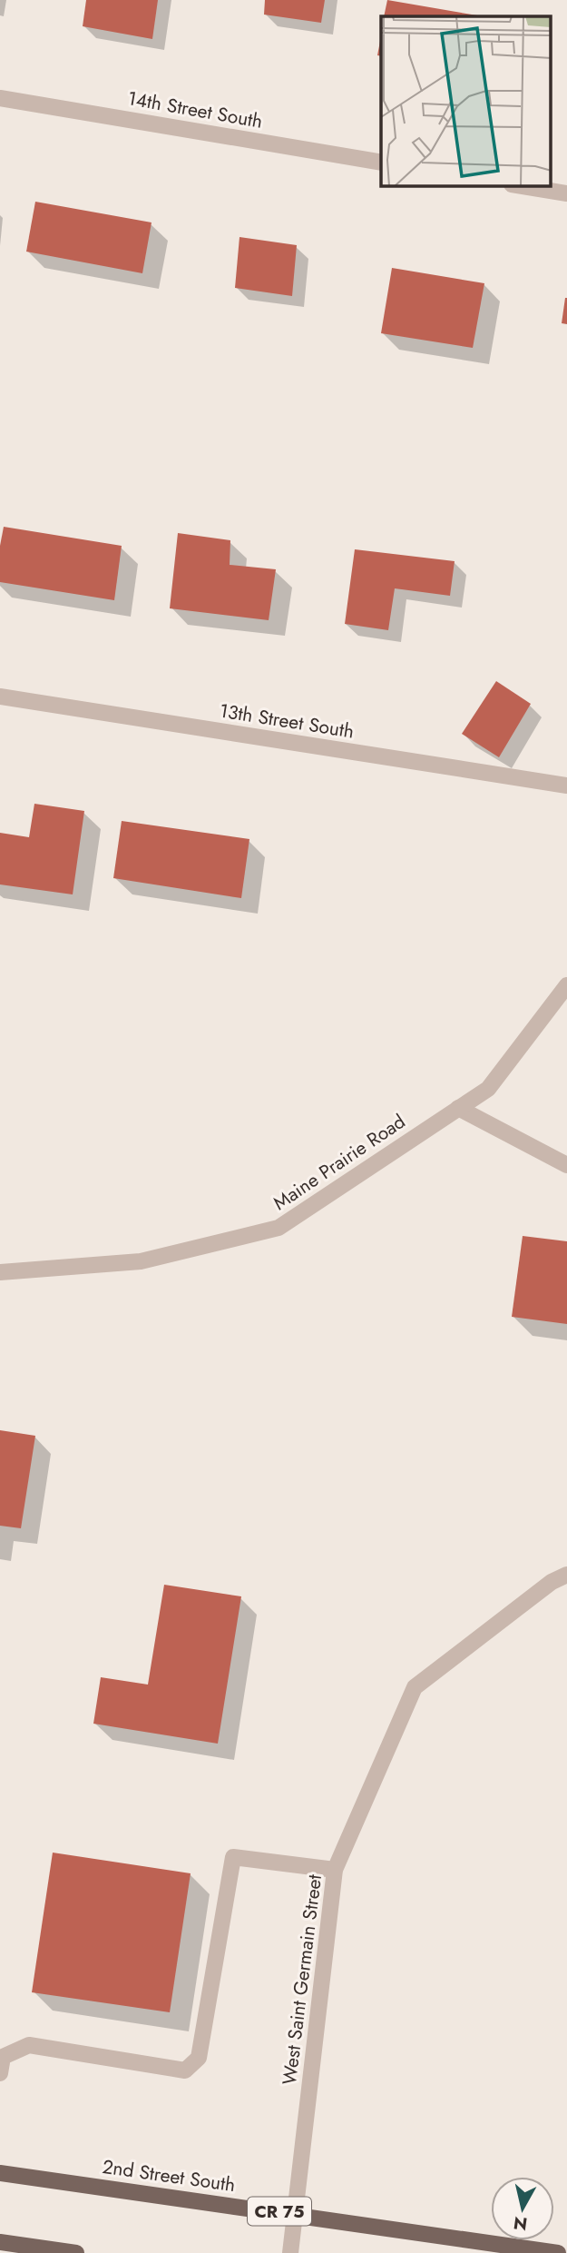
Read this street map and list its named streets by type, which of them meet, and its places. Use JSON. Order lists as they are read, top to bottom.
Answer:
{
  "streets": {
    "main road": ["2nd Street South", "CR 75"],
    "street": [
      "14th Street South",
      "13th Street South",
      "Maine Prairie Road",
      "West Saint Germain Street"
    ]
  },
  "crossings": [
    ["West Saint Germain Street", "2nd Street South"]
  ],
  "north": "bottom"
}
